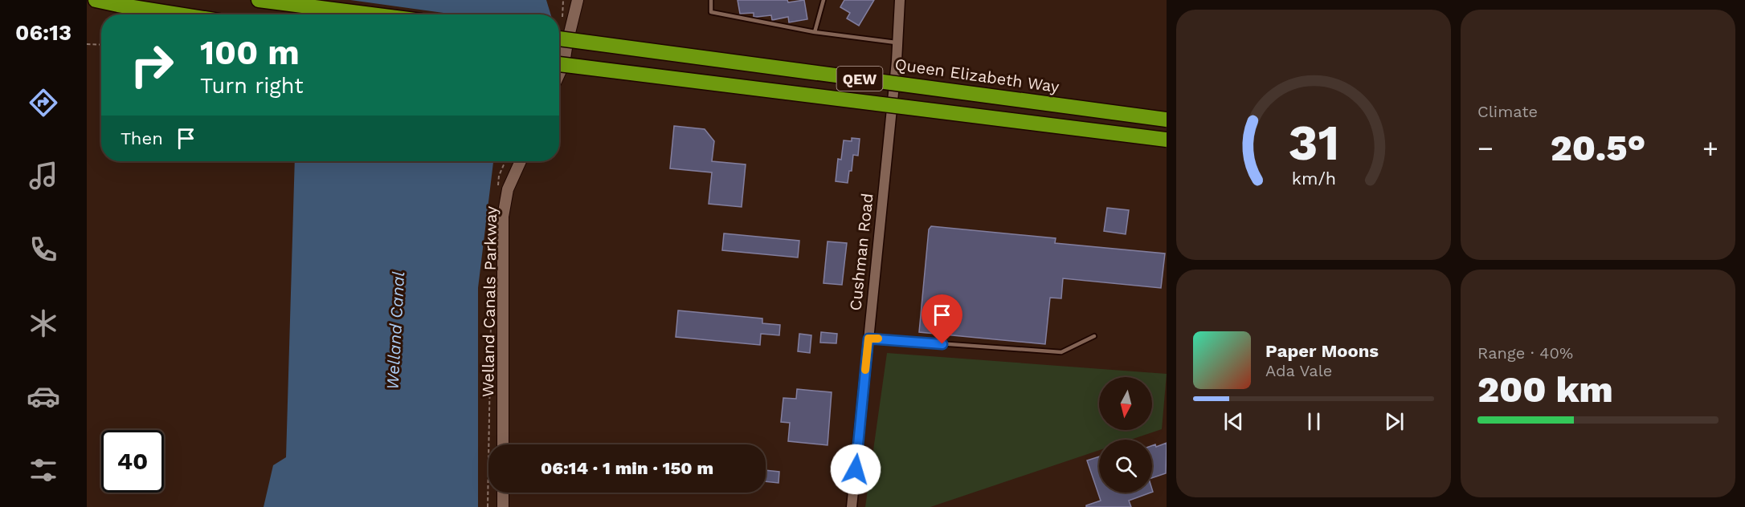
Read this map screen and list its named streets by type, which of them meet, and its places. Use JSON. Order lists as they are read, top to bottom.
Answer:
{
  "streets": {
    "highway": ["Queen Elizabeth Way", "QEW"],
    "main road": ["Welland Canals Parkway"],
    "street": ["Cushman Road"]
  },
  "water": ["Welland Canal"],
  "north": "bottom",
  "page": {
    "tabs": "06:13",
    "tile": [
      "Climate",
      ["Range · 40%", "200 km"]
    ],
    "turn": ["100 m", "Turn right"],
    "then": "Then",
    "heat": ["−", "20.5°", "+"],
    "song": ["Paper Moons", "Ada Vale"],
    "limit": "40",
    "trip": "06:14 · 1 min · 150 m",
    "gauge": ["31", "km/h"]
  }
}
